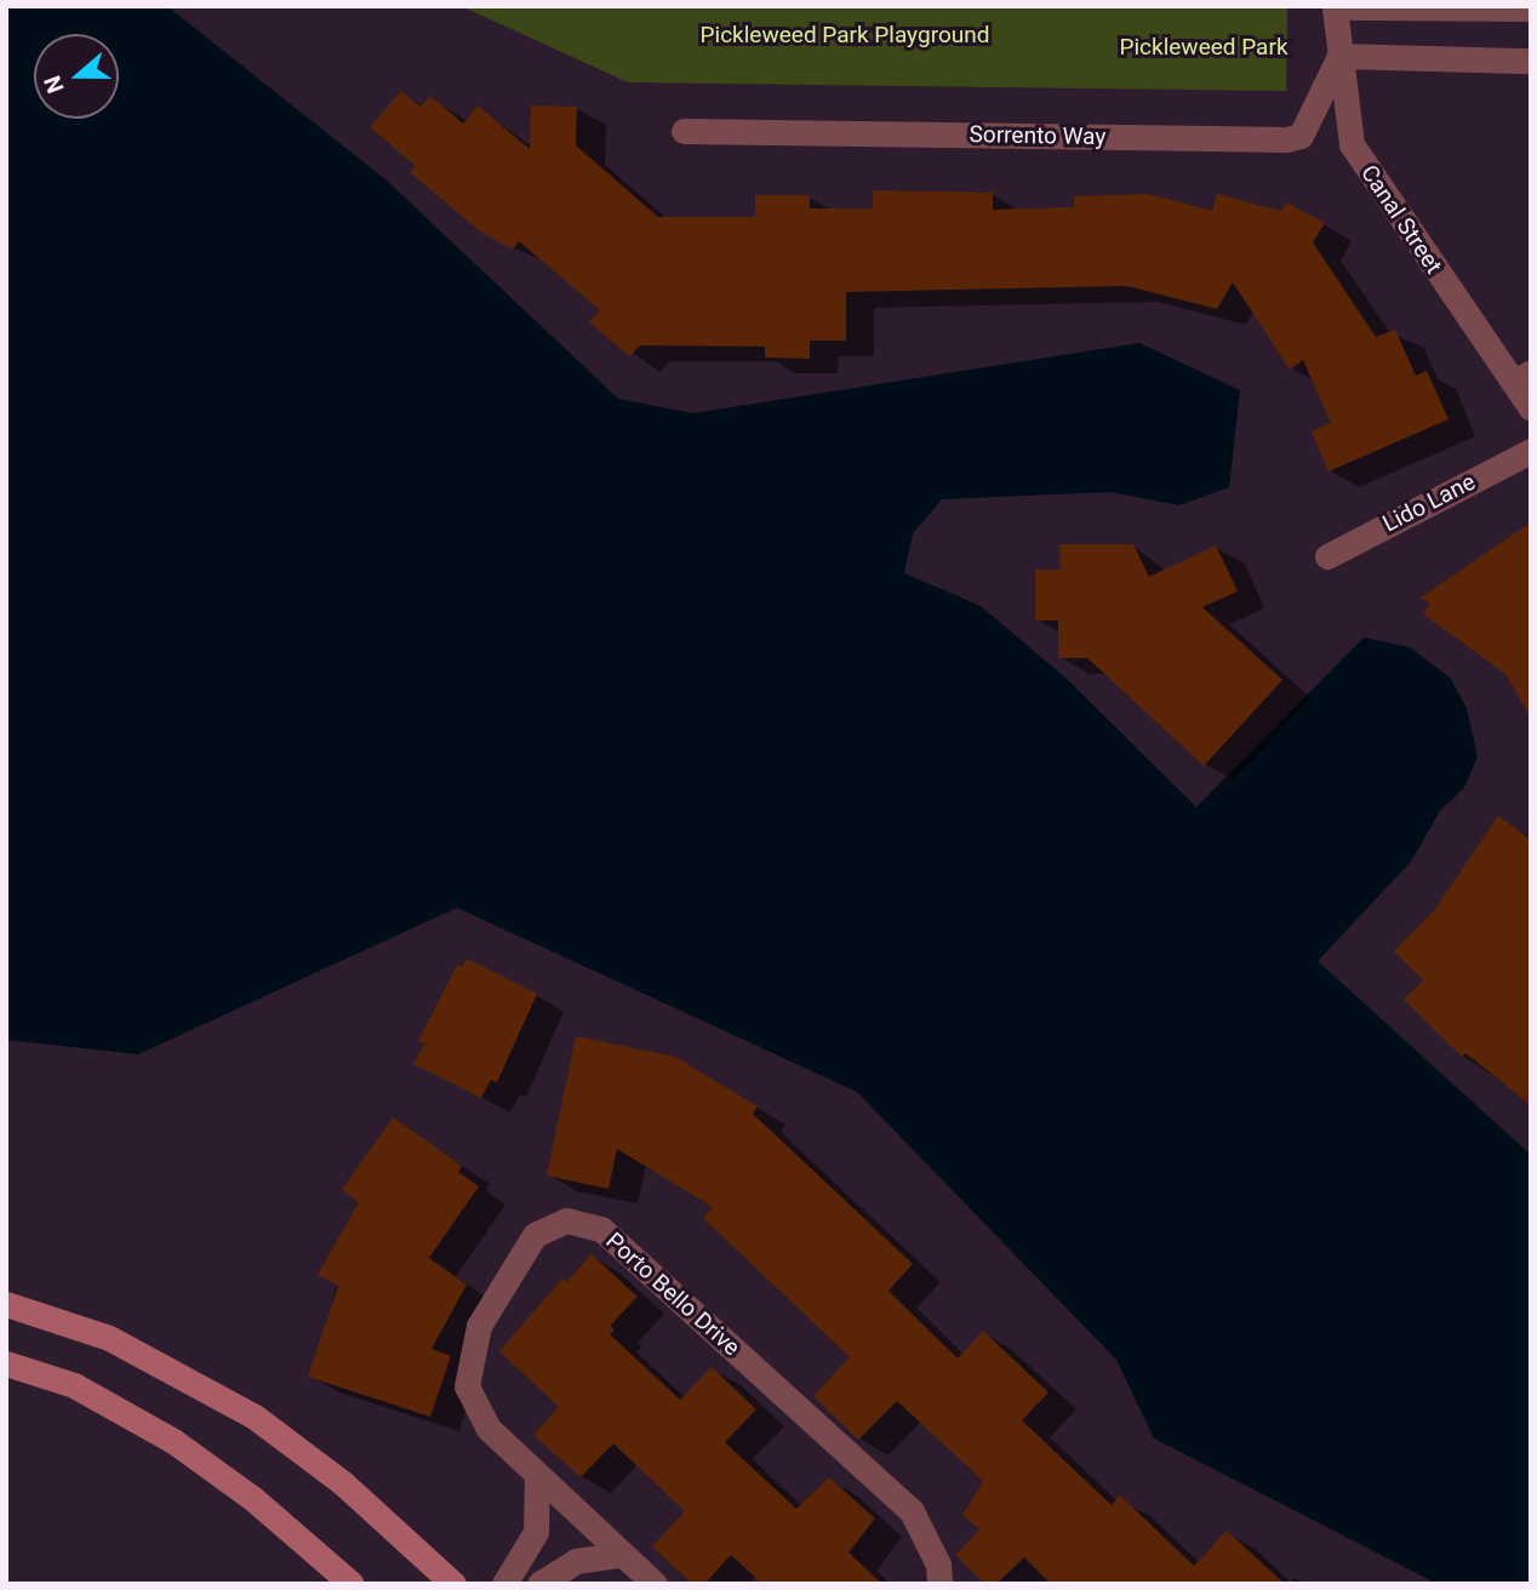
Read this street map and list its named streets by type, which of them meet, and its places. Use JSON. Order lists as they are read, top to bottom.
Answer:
{
  "streets": {
    "street": [
      "Sorrento Way",
      "Canal Street",
      "Lido Lane",
      "Porto Bello Drive"
    ]
  },
  "crossings": [
    ["Sorrento Way", "Canal Street"]
  ],
  "parks": ["Pickleweed Park Playground", "Pickleweed Park"],
  "north": "left"
}
